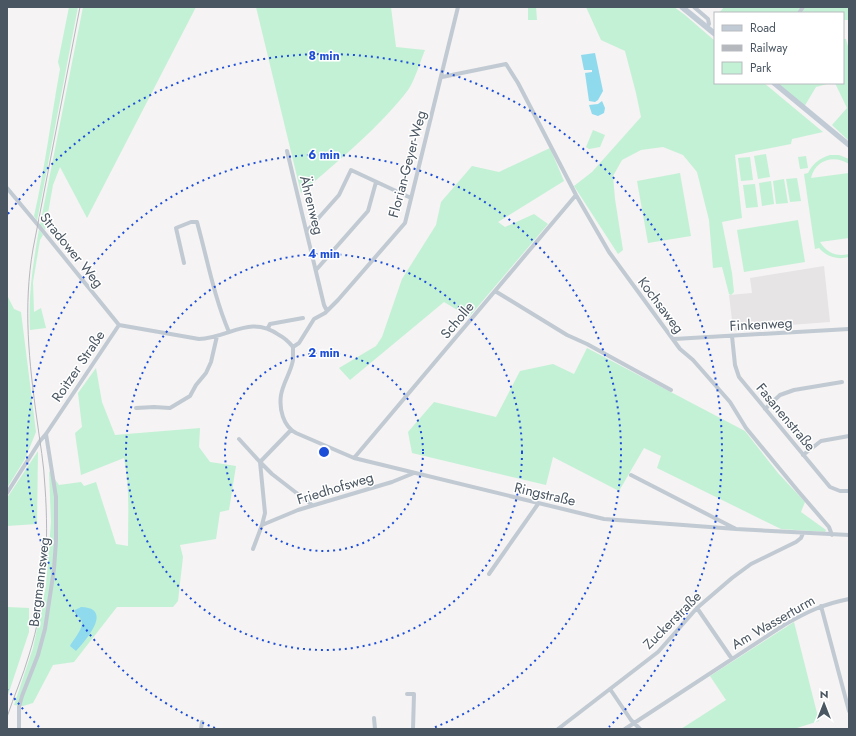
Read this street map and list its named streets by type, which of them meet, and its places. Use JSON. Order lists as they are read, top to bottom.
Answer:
{
  "streets": {
    "street": [
      "Florian-Geyer-Weg",
      "Ährenweg",
      "Stradower Weg",
      "Kochsaweg",
      "Scholle",
      "Finkenweg",
      "Roitzer Straße",
      "Fasanenstraße",
      "Friedhofsweg",
      "Ringstraße",
      "Bergmannsweg",
      "Zuckerstraße",
      "Am Wasserturm"
    ]
  },
  "crossings": [
    ["Florian-Geyer-Weg", "Ährenweg"],
    ["Florian-Geyer-Weg", "Kochsaweg"],
    ["Florian-Geyer-Weg", "Roitzer Straße"],
    ["Stradower Weg", "Roitzer Straße"],
    ["Kochsaweg", "Scholle"],
    ["Kochsaweg", "Finkenweg"],
    ["Kochsaweg", "Ringstraße"],
    ["Scholle", "Ringstraße"],
    ["Finkenweg", "Fasanenstraße"],
    ["Roitzer Straße", "Bergmannsweg"],
    ["Friedhofsweg", "Ringstraße"],
    ["Ringstraße", "Zuckerstraße"],
    ["Zuckerstraße", "Am Wasserturm"]
  ],
  "legend": ["Road", "Railway", "Park"],
  "north": "top",
  "rings": [
    "8 min",
    "6 min",
    "4 min",
    "2 min"
  ]
}
